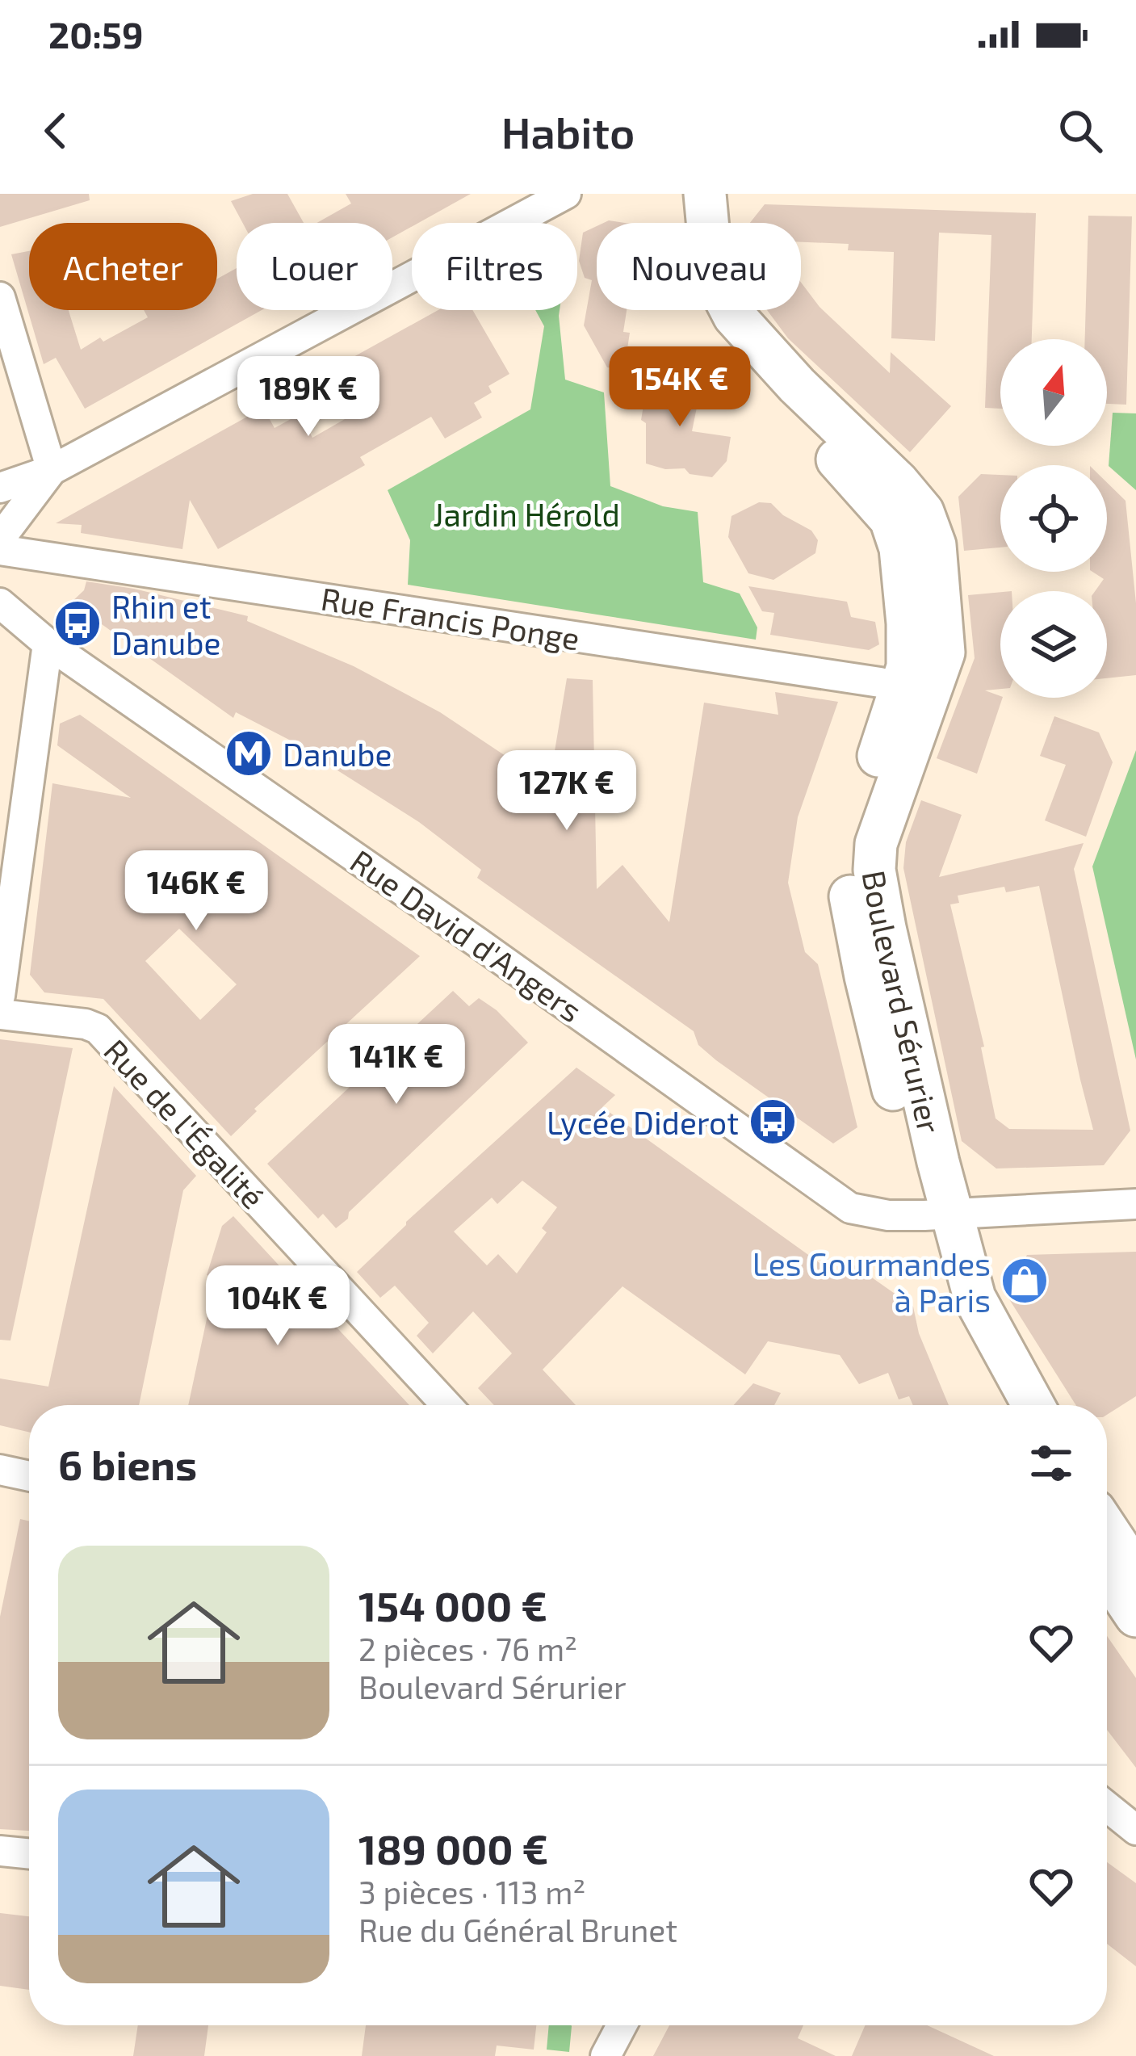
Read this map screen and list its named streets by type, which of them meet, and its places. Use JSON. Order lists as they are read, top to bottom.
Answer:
{
  "streets": {
    "street": [
      "Rue Francis Ponge",
      "Rue David d'Angers",
      "Boulevard Sérurier",
      "Rue de l'Égalité"
    ]
  },
  "crossings": [
    ["Rue Francis Ponge", "Boulevard Sérurier"],
    ["Rue David d'Angers", "Boulevard Sérurier"]
  ],
  "parks": ["Jardin Hérold"],
  "places": {
    "bus stop": ["Rhin et Danube", "Lycée Diderot"],
    "metro station": ["Danube"],
    "shop": ["Les Gourmandes à Paris"]
  },
  "north": "top",
  "page": {
    "status": "20:59",
    "header": "Habito",
    "chip": [
      "Acheter",
      "Louer",
      "Filtres",
      "Nouveau"
    ],
    "price": [
      "154K €",
      "189K €",
      "127K €",
      "146K €",
      "141K €",
      "104K €"
    ],
    "heading": "6 biens",
    "list": [
      {
        "name": "154 000 €",
        "note": "2 pièces · 76 m² · Boulevard Sérurier"
      },
      {
        "name": "189 000 €",
        "note": "3 pièces · 113 m² · Rue du Général Brunet"
      }
    ]
  }
}
